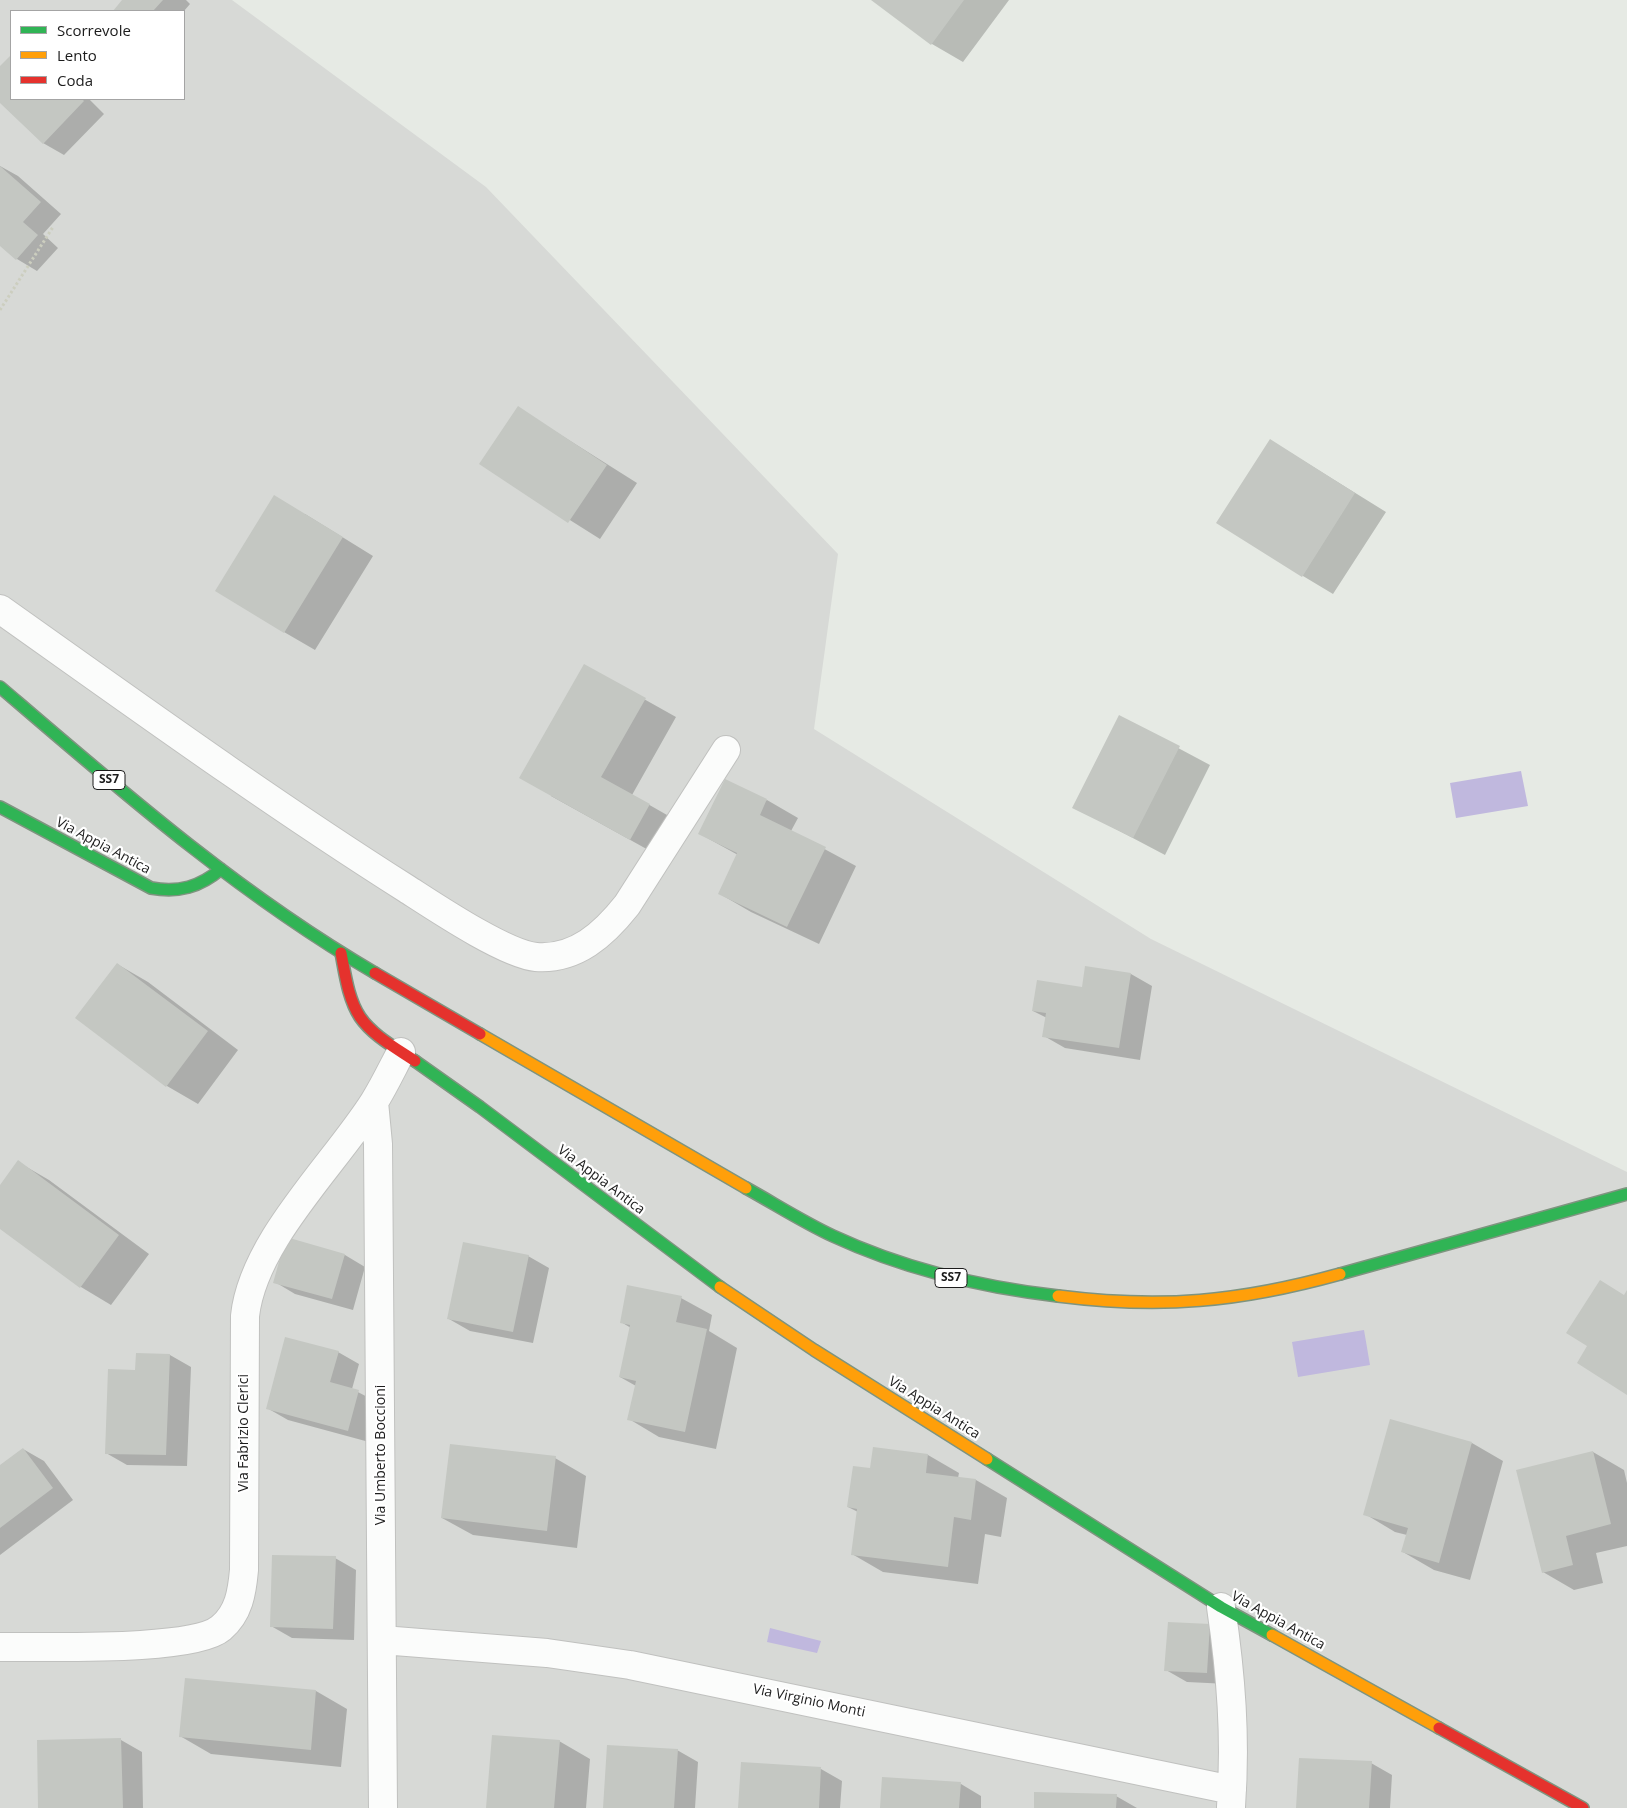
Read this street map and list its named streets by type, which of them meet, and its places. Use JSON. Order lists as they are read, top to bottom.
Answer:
{
  "streets": {
    "main road": ["SS7", "Via Appia Antica"],
    "street": ["Via Fabrizio Clerici", "Via Umberto Boccioni", "Via Virginio Monti"]
  },
  "crossings": [
    ["SS7", "Via Appia Antica"],
    ["Via Appia Antica", "Via Fabrizio Clerici"],
    ["Via Fabrizio Clerici", "Via Umberto Boccioni"],
    ["Via Umberto Boccioni", "Via Virginio Monti"]
  ],
  "legend": ["Scorrevole", "Lento", "Coda"]
}
